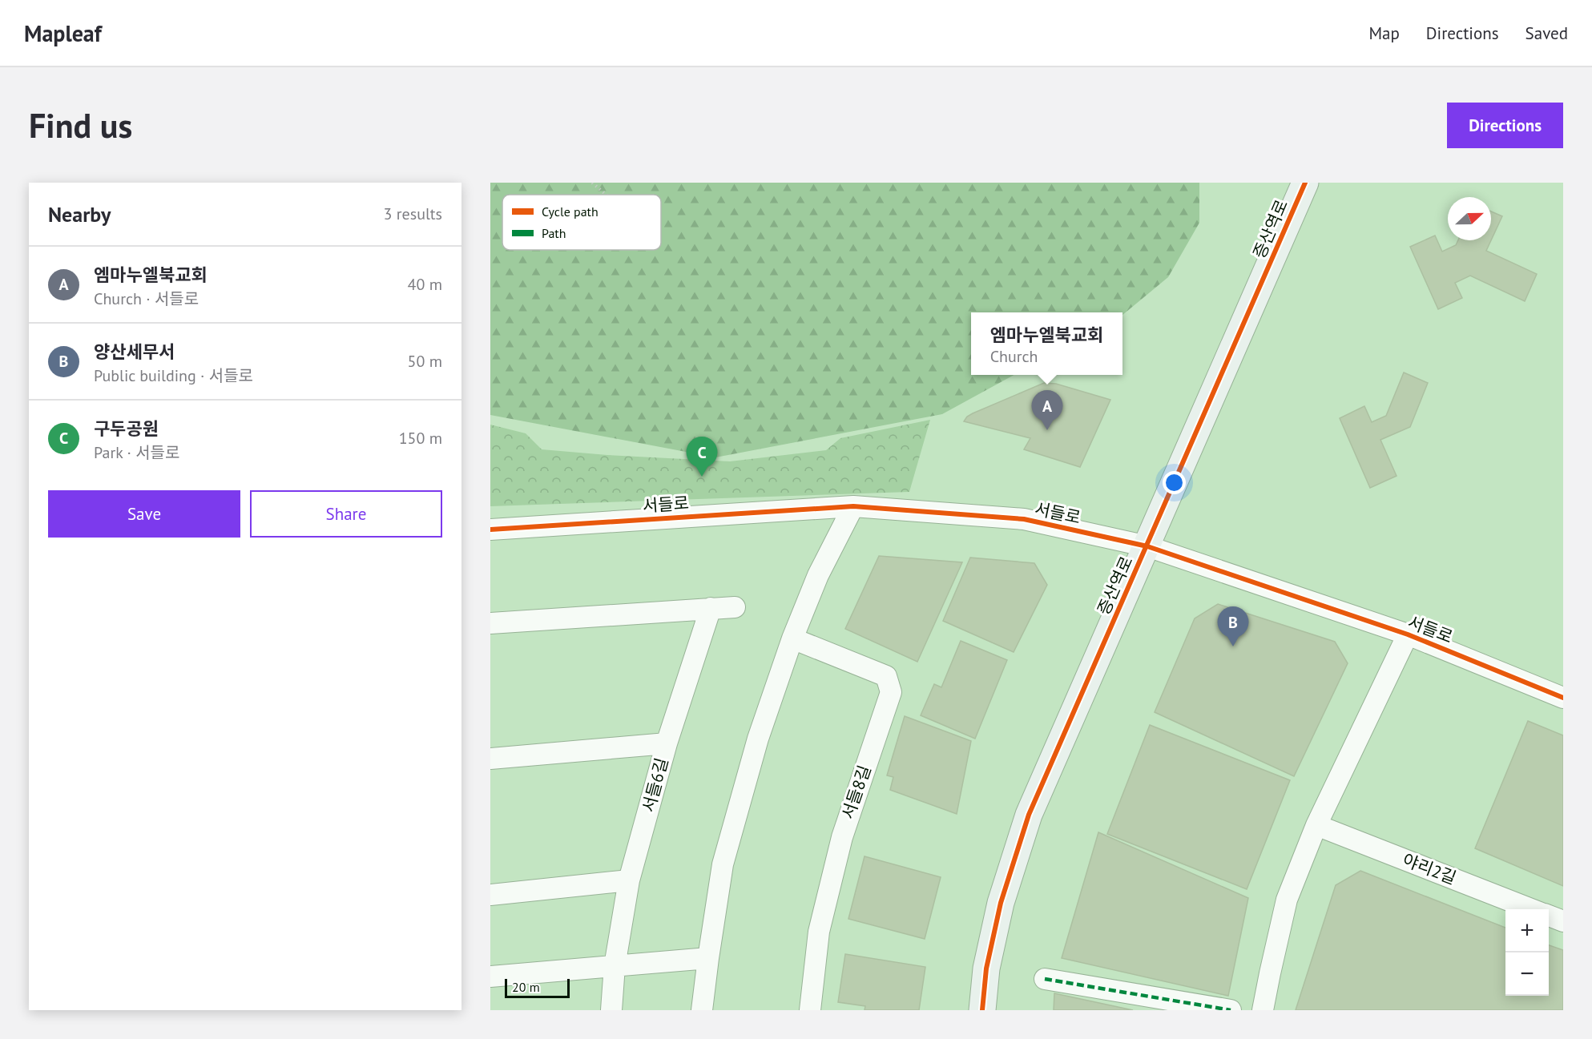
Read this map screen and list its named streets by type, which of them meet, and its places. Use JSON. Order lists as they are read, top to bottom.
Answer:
{
  "streets": {
    "street": [
      "증산역로",
      "서들로",
      "서들6길",
      "서들8길",
      "야리2길"
    ]
  },
  "crossings": [
    ["증산역로", "서들로"]
  ],
  "legend": ["Cycle path", "Path"],
  "scale_bar": "20 m",
  "north": "right",
  "page": {
    "header": "Mapleaf",
    "nav": ["Map", "Directions", "Saved"],
    "buttons": [
      "Directions",
      ["Save", "Share"]
    ],
    "title": "Find us",
    "heading": ["Nearby", "3 results"],
    "list": [
      {
        "mark": "A",
        "name": "엠마누엘북교회",
        "note": "Church · 서들로",
        "value": "40 m"
      },
      {
        "mark": "B",
        "name": "양산세무서",
        "note": "Public building · 서들로",
        "value": "50 m"
      },
      {
        "mark": "C",
        "name": "구두공원",
        "note": "Park · 서들로",
        "value": "150 m"
      }
    ],
    "popup": ["엠마누엘북교회", "Church"],
    "pins": ["A", "C", "B"],
    "map_buttons": ["+", "−"],
    "scale": "20 m"
  }
}
